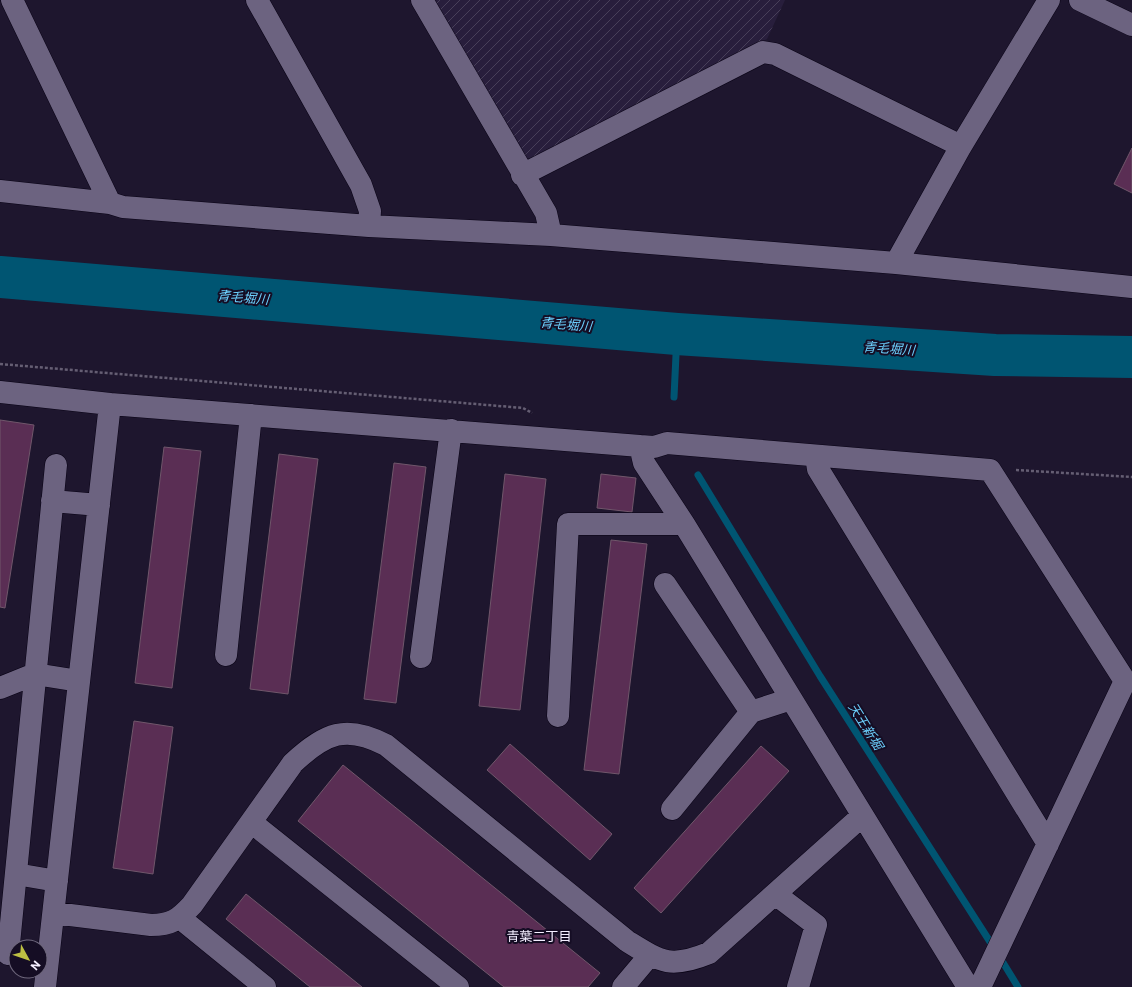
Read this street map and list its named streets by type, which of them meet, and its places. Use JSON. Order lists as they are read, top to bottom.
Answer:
{
  "districts": ["青葉二丁目"],
  "water": ["青毛堀川", "天王新堀"],
  "north": "bottom right"
}
